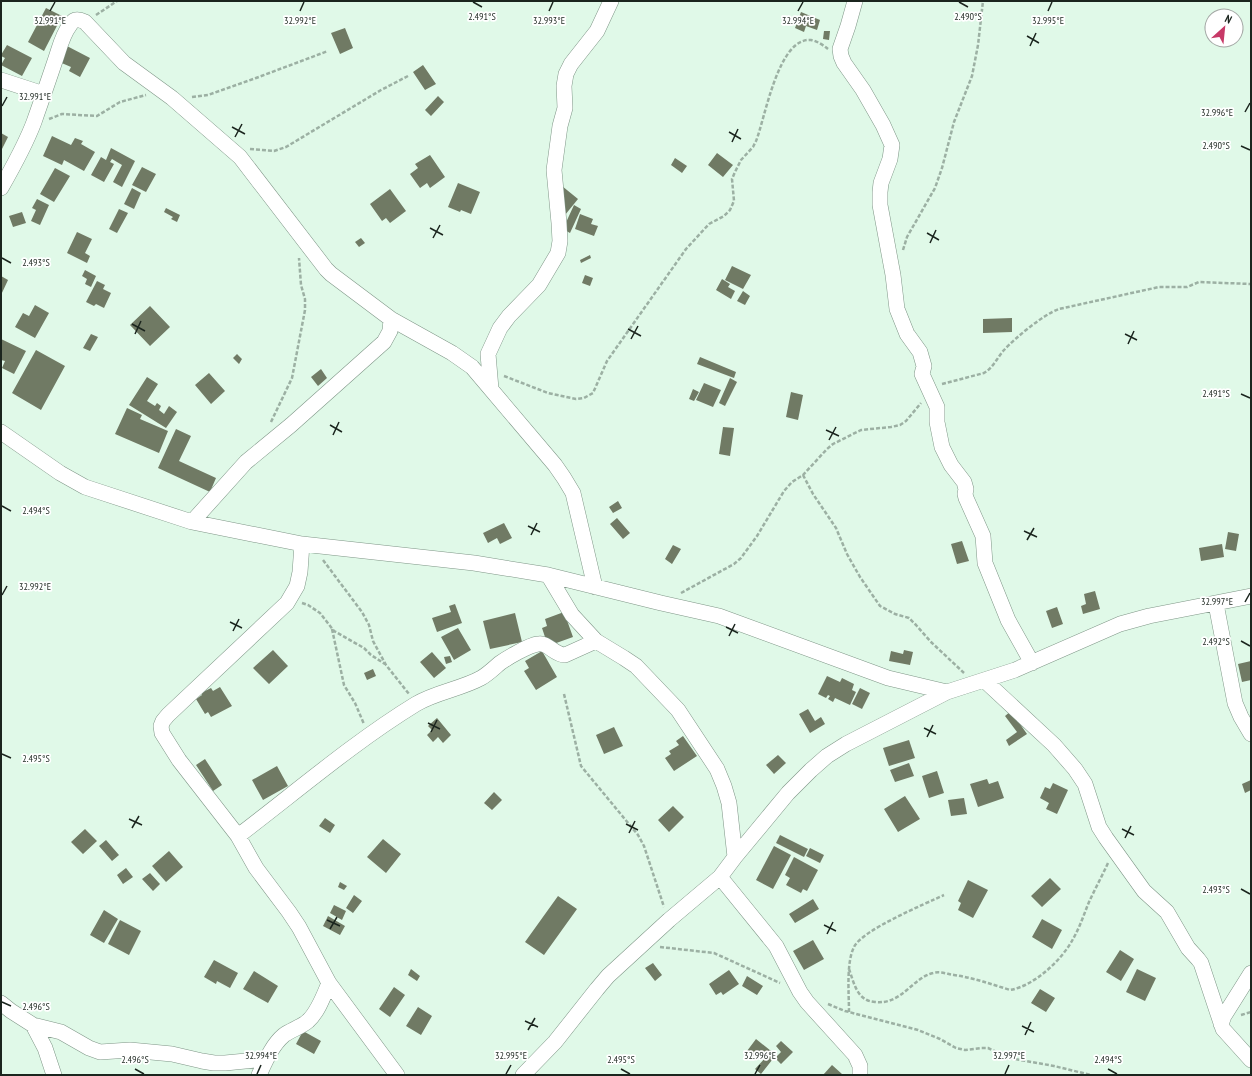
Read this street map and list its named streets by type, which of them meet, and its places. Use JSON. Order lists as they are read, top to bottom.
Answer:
{
  "north": "top right",
  "coordinates": [
    "2.491°S",
    "2.490°S",
    "32.991°E",
    "32.992°E",
    "32.993°E",
    "32.994°E",
    "32.995°E",
    "32.996°E",
    "2.493°S",
    "2.494°S",
    "32.997°E",
    "2.492°S",
    "2.495°S",
    "2.496°S"
  ]
}
